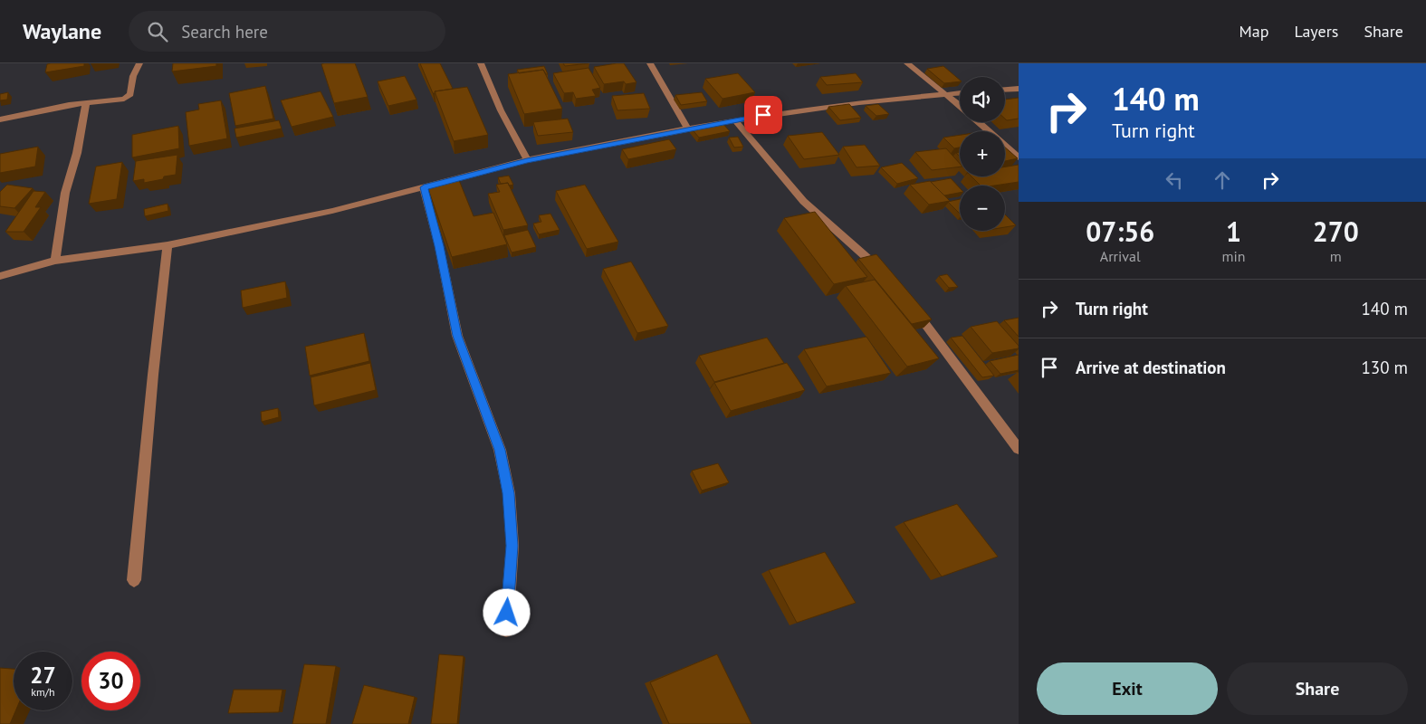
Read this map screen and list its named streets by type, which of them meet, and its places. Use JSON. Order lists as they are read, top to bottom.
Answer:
{
  "page": {
    "header": "Waylane",
    "search": "Search here",
    "nav": ["Map", "Layers", "Share"],
    "turn": ["140 m", "Turn right"],
    "map_buttons": ["+", "−"],
    "eta": [
      "07:56",
      "Arrival",
      "1",
      "min",
      "270",
      "m"
    ],
    "list": [
      {
        "name": "Turn right",
        "value": "140 m"
      },
      {
        "name": "Arrive at destination",
        "value": "130 m"
      }
    ],
    "speed": "27 km/h",
    "limit": "30",
    "buttons": ["Exit", "Share"]
  }
}
